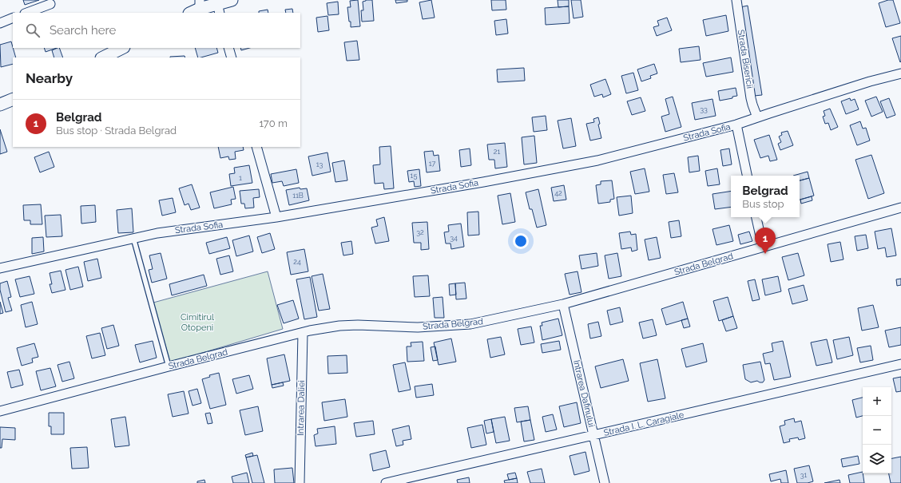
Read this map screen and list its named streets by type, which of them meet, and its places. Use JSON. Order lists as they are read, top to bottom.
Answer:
{
  "streets": {
    "street": [
      "Strada Bisericii",
      "Strada Sofia",
      "Strada Belgrad",
      "Intrarea Dafinului",
      "Intrarea Daliei",
      "Strada I. L. Caragiale"
    ]
  },
  "crossings": [
    ["Strada Bisericii", "Strada Sofia"],
    ["Strada Belgrad", "Intrarea Dafinului"],
    ["Strada Belgrad", "Intrarea Daliei"],
    ["Intrarea Dafinului", "Strada I. L. Caragiale"]
  ],
  "parks": ["Cimitirul Otopeni"],
  "house_numbers": [
    "33",
    "21",
    "17",
    "13",
    "15",
    "1",
    "42",
    "11B",
    "32",
    "34",
    "24",
    "31"
  ],
  "page": {
    "search": "Search here",
    "heading": "Nearby",
    "list": [
      {
        "mark": "1",
        "name": "Belgrad",
        "note": "Bus stop · Strada Belgrad",
        "value": "170 m"
      }
    ],
    "popup": ["Belgrad", "Bus stop"],
    "pins": "1",
    "map_buttons": ["+", "−"]
  }
}
